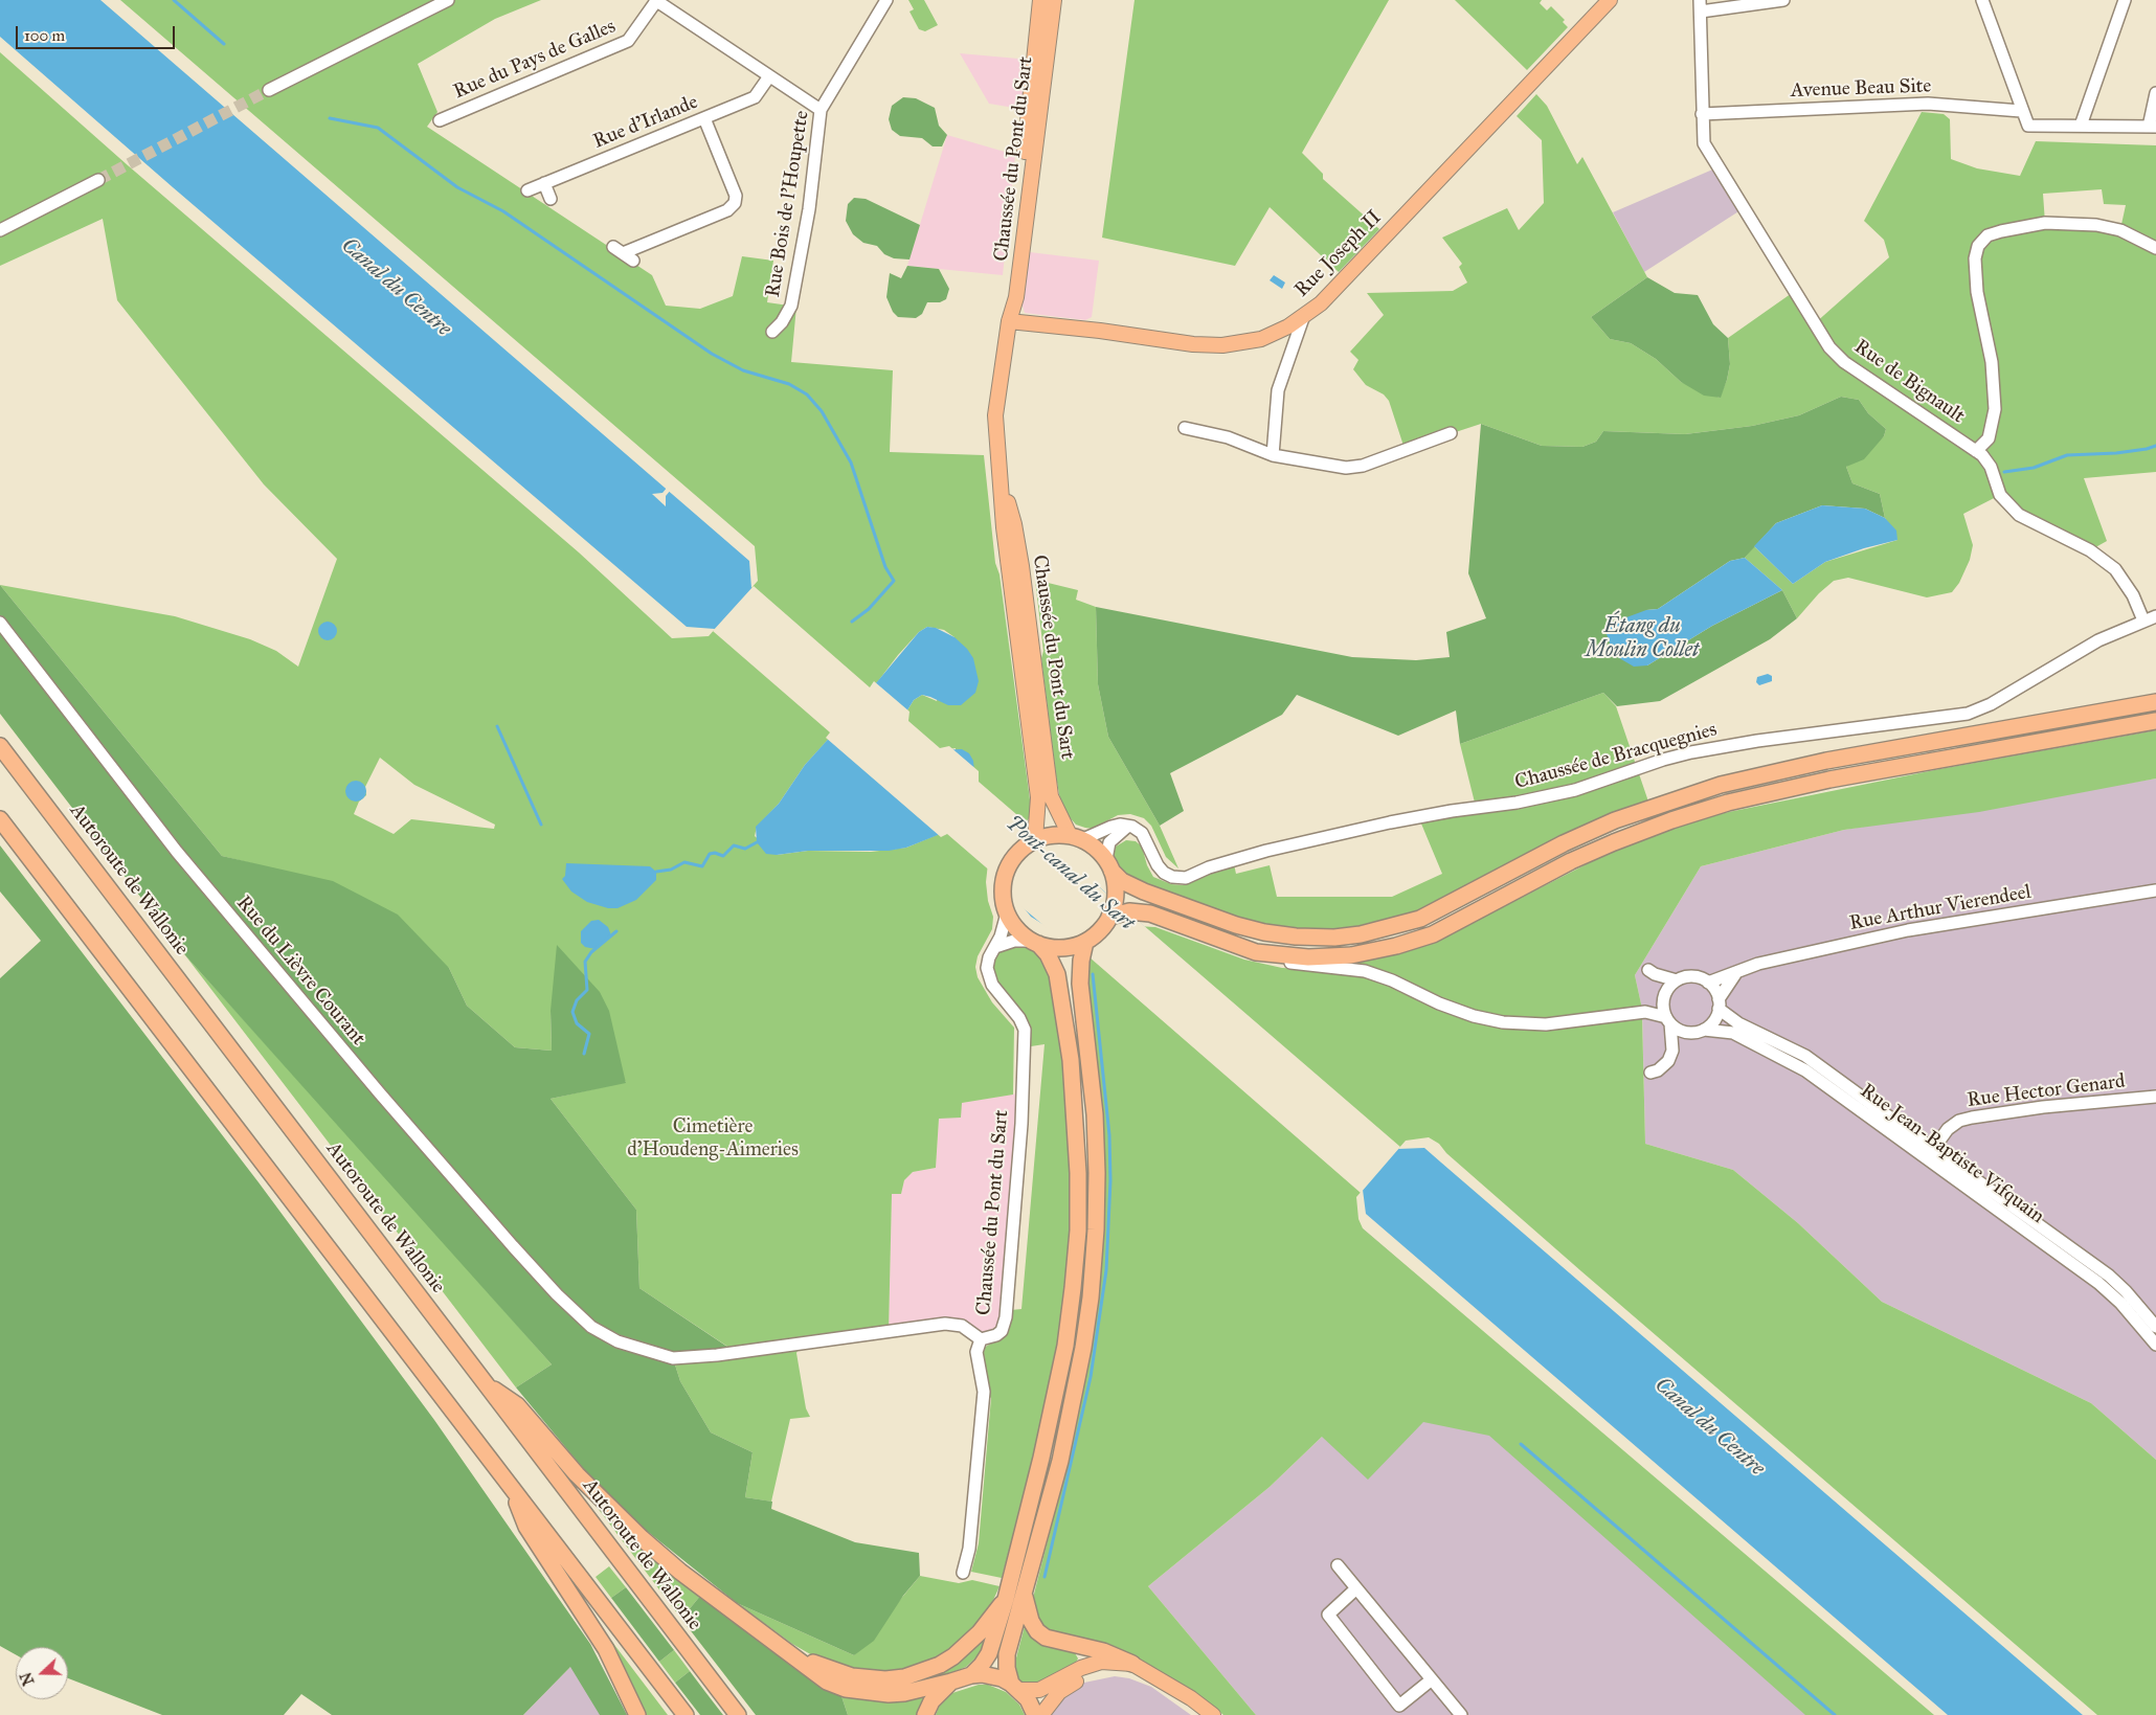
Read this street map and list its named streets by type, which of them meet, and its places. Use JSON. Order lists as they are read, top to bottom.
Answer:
{
  "streets": {
    "highway": ["Autoroute de Wallonie"],
    "main road": ["Chaussée du Pont du Sart", "Rue Joseph II"],
    "street": [
      "Rue du Pays de Galles",
      "Avenue Beau Site",
      "Rue d'Irlande",
      "Rue Bois de l'Houpette",
      "Rue de Bignault",
      "Chaussée de Bracquegnies",
      "Rue Arthur Vierendeel",
      "Rue du Lièvre Courant",
      "Rue Hector Genard",
      "Rue Jean-Baptiste Vifquain"
    ]
  },
  "crossings": [
    ["Avenue Beau Site", "Rue de Bignault"],
    ["Chaussée du Pont du Sart", "Rue Joseph II"],
    ["Chaussée du Pont du Sart", "Rue du Lièvre Courant"],
    ["Rue de Bignault", "Chaussée de Bracquegnies"],
    ["Rue Arthur Vierendeel", "Rue Jean-Baptiste Vifquain"],
    ["Rue Hector Genard", "Rue Jean-Baptiste Vifquain"]
  ],
  "water": ["Canal du Centre", "Étang du Moulin Collet", "Pont-canal du Sart"],
  "parks": ["Cimetière d'Houdeng-Aimeries"],
  "scale_bar": "100 m",
  "north": "left"
}
